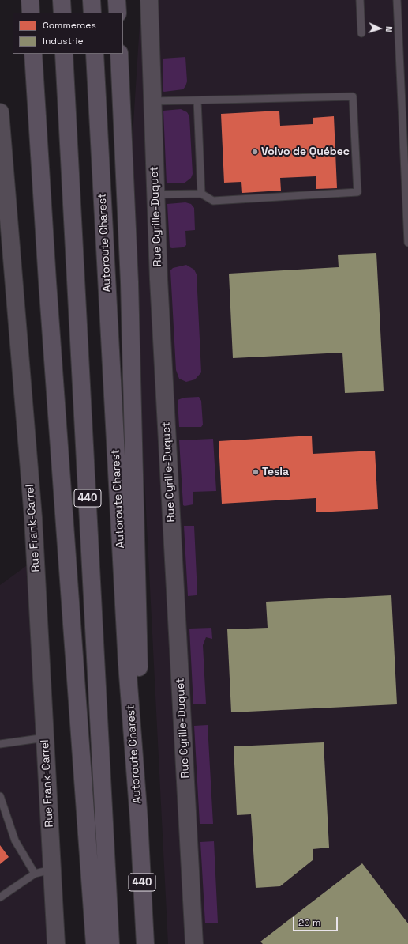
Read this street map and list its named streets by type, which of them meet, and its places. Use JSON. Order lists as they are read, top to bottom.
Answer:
{
  "streets": {
    "highway": ["Autoroute Charest", "440"],
    "street": ["Rue Cyrille-Duquet", "Rue Frank-Carrel"]
  },
  "places": ["Volvo de Québec", "Tesla"],
  "legend": ["Commerces", "Industrie"],
  "scale_bar": "20 m",
  "north": "right"
}
